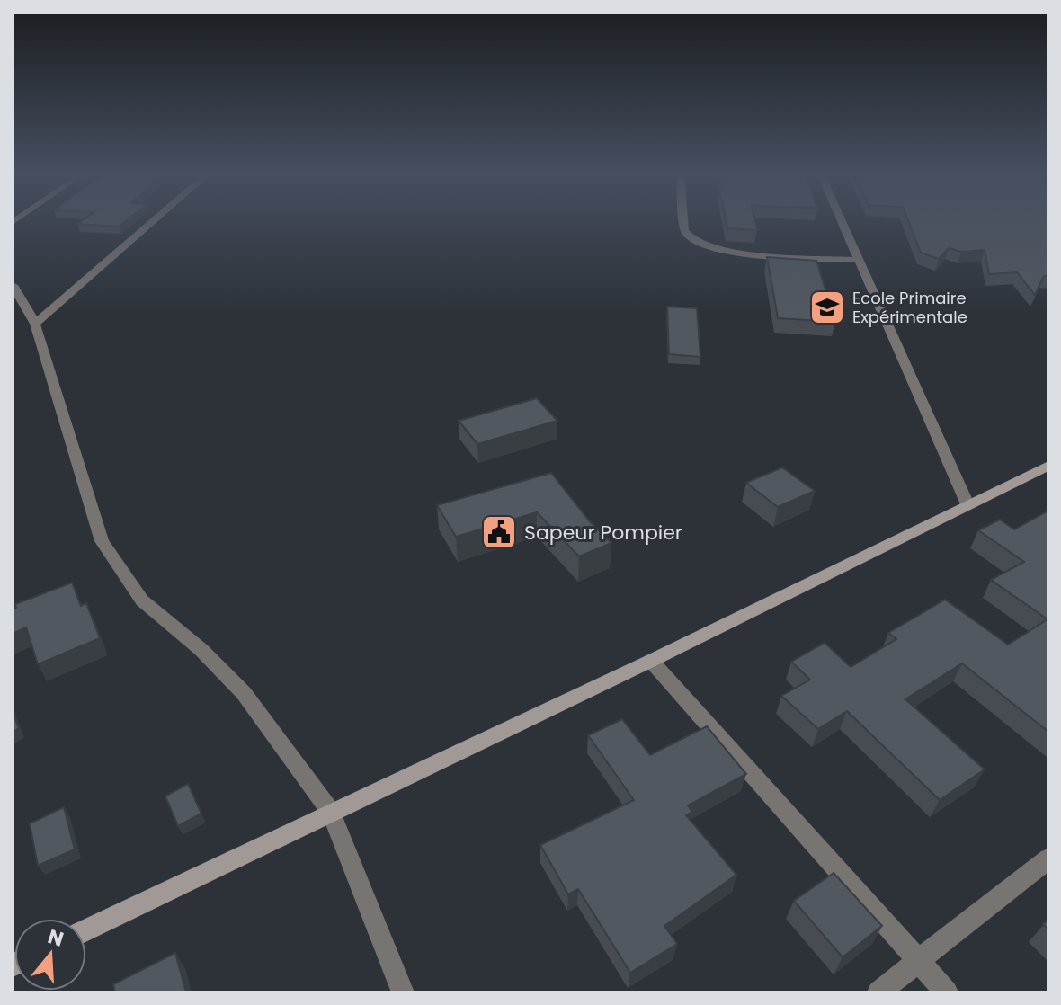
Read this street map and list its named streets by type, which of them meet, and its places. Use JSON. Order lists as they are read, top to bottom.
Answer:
{
  "places": {
    "school or university": ["Ecole Primaire Expérimentale"],
    "public building": ["Sapeur Pompier"]
  },
  "north": "top"
}
